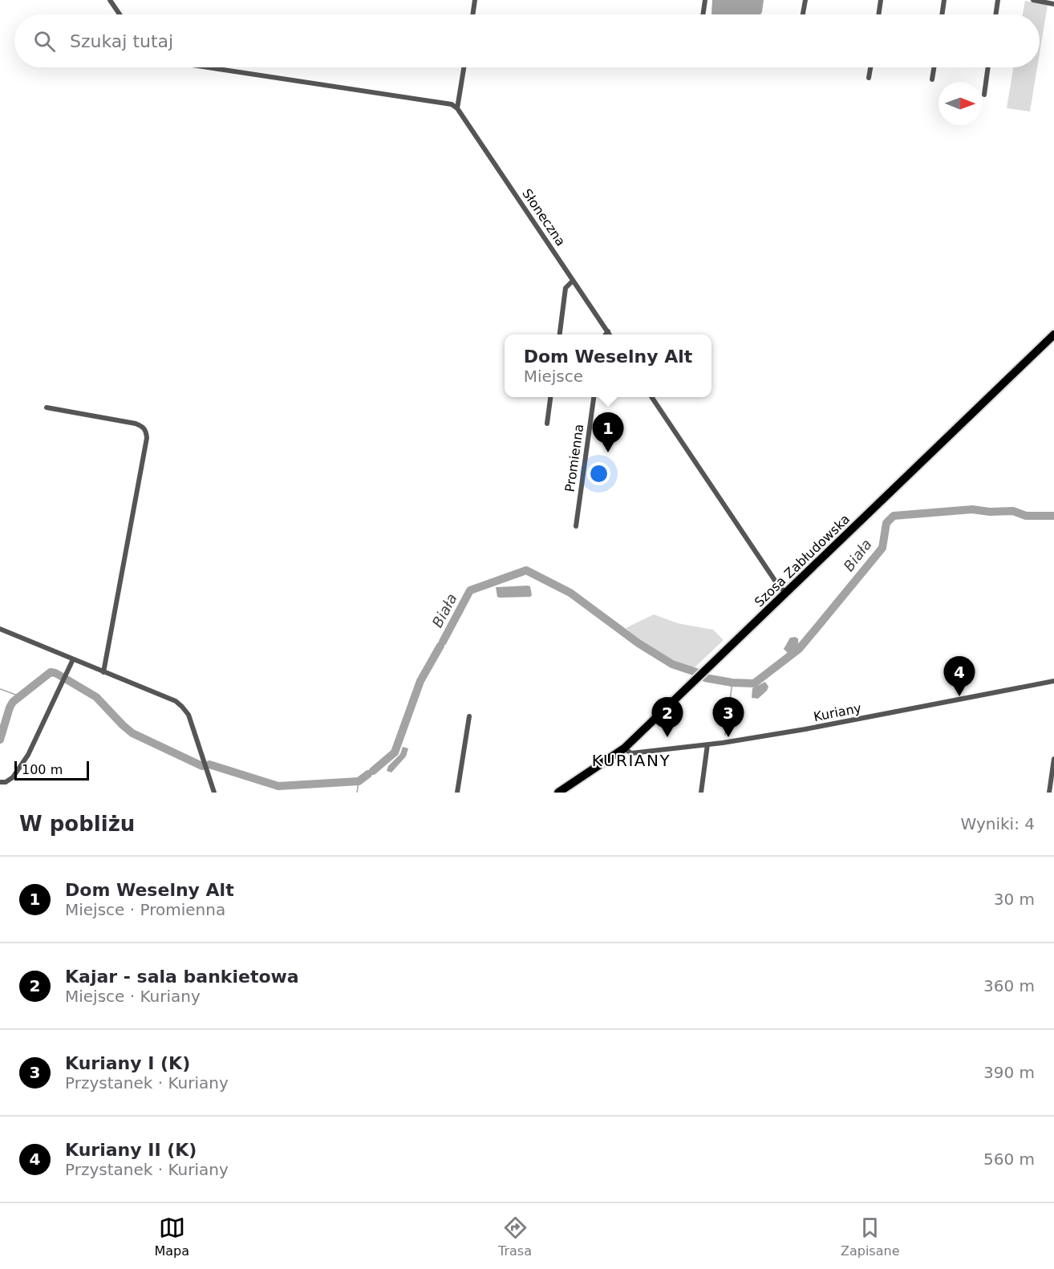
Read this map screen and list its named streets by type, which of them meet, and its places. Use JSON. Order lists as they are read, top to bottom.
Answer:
{
  "streets": {
    "highway": ["Szosa Zabłudowska"],
    "street": ["Słoneczna", "Promienna", "Kuriany"]
  },
  "crossings": [
    ["Szosa Zabłudowska", "Kuriany"]
  ],
  "districts": ["KURIANY"],
  "water": ["Biała"],
  "scale_bar": "100 m",
  "north": "right",
  "page": {
    "search": "Szukaj tutaj",
    "popup": ["Dom Weselny Alt", "Miejsce"],
    "pins": [
      "1",
      "4",
      "2",
      "3"
    ],
    "scale": "100 m",
    "heading": ["W pobliżu", "Wyniki: 4"],
    "list": [
      {
        "mark": "1",
        "name": "Dom Weselny Alt",
        "note": "Miejsce · Promienna",
        "value": "30 m"
      },
      {
        "mark": "2",
        "name": "Kajar - sala bankietowa",
        "note": "Miejsce · Kuriany",
        "value": "360 m"
      },
      {
        "mark": "3",
        "name": "Kuriany I (K)",
        "note": "Przystanek · Kuriany",
        "value": "390 m"
      },
      {
        "mark": "4",
        "name": "Kuriany II (K)",
        "note": "Przystanek · Kuriany",
        "value": "560 m"
      }
    ],
    "nav": ["Mapa", "Trasa", "Zapisane"]
  }
}
